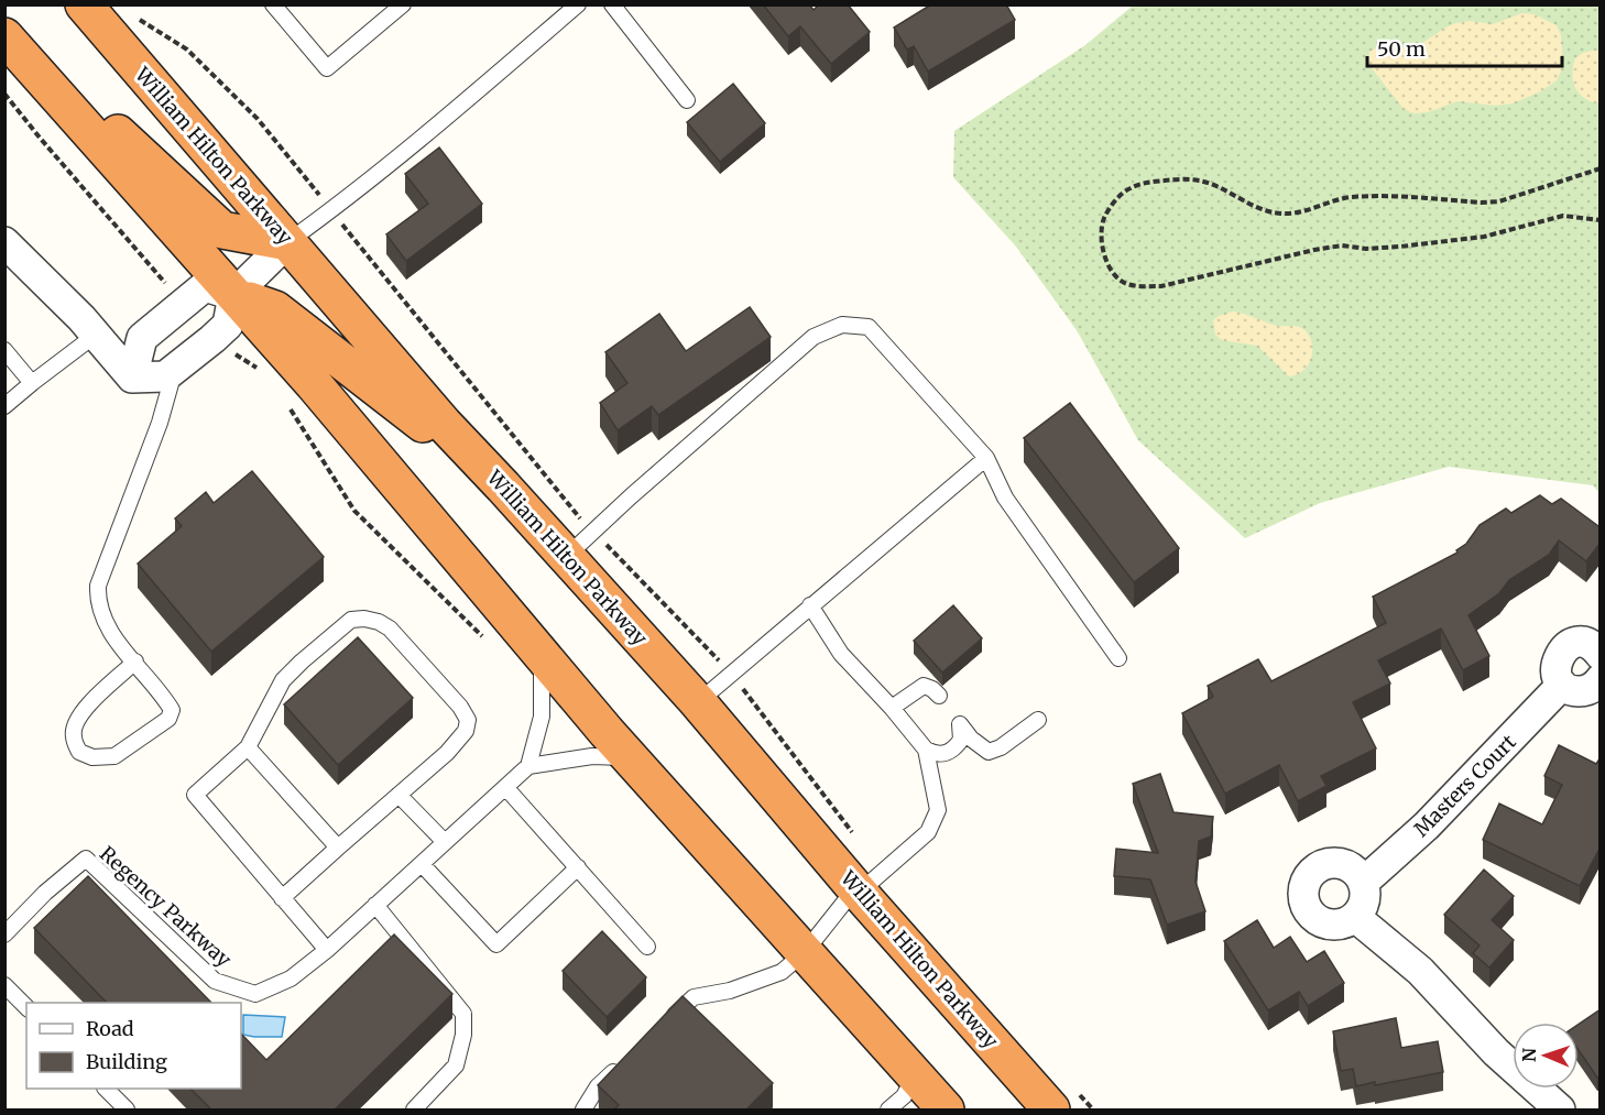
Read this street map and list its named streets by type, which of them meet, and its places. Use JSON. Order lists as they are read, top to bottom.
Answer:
{
  "streets": {
    "highway": ["William Hilton Parkway"],
    "street": ["Masters Court"],
    "lane": ["Regency Parkway"]
  },
  "legend": ["Road", "Building"],
  "scale_bar": "50 m",
  "north": "left"
}
